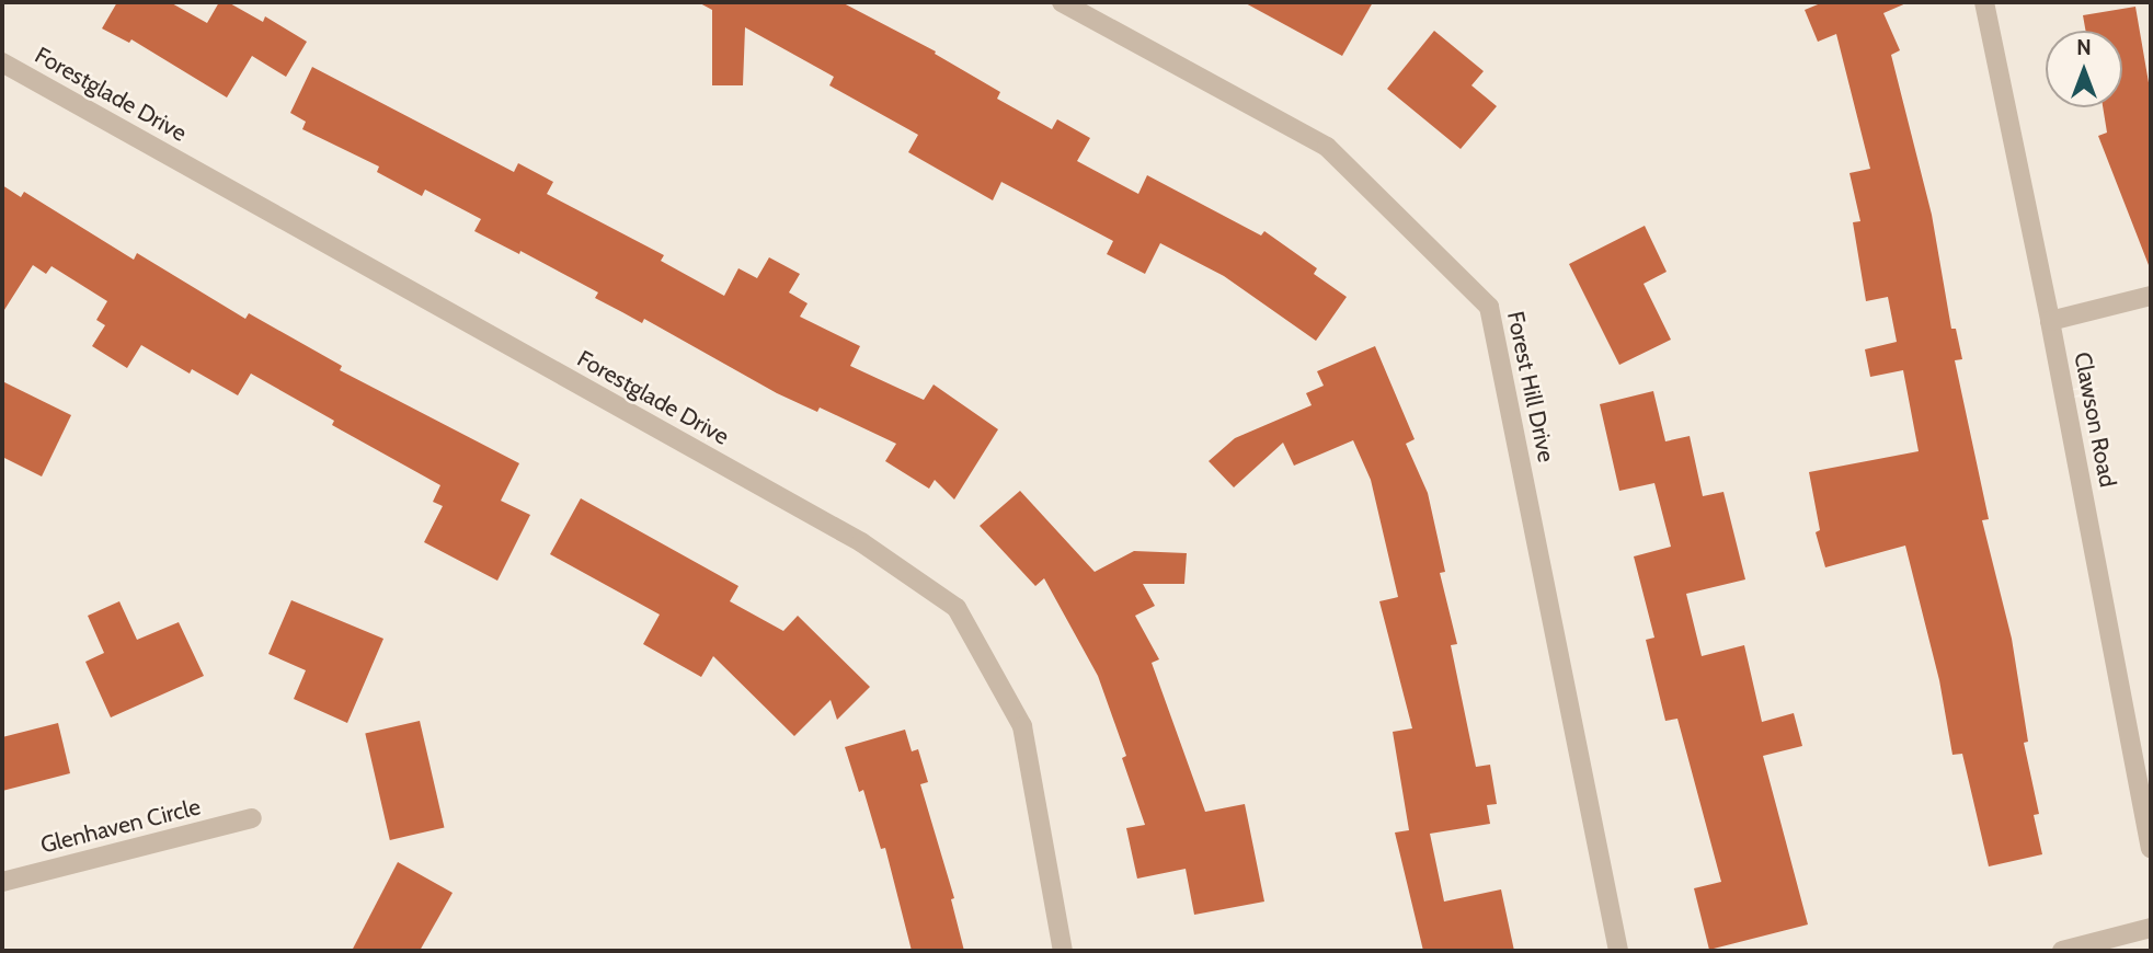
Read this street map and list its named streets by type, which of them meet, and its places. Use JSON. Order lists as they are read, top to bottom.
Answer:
{
  "streets": {
    "street": [
      "Forestglade Drive",
      "Forest Hill Drive",
      "Clawson Road",
      "Glenhaven Circle"
    ]
  },
  "north": "top"
}
